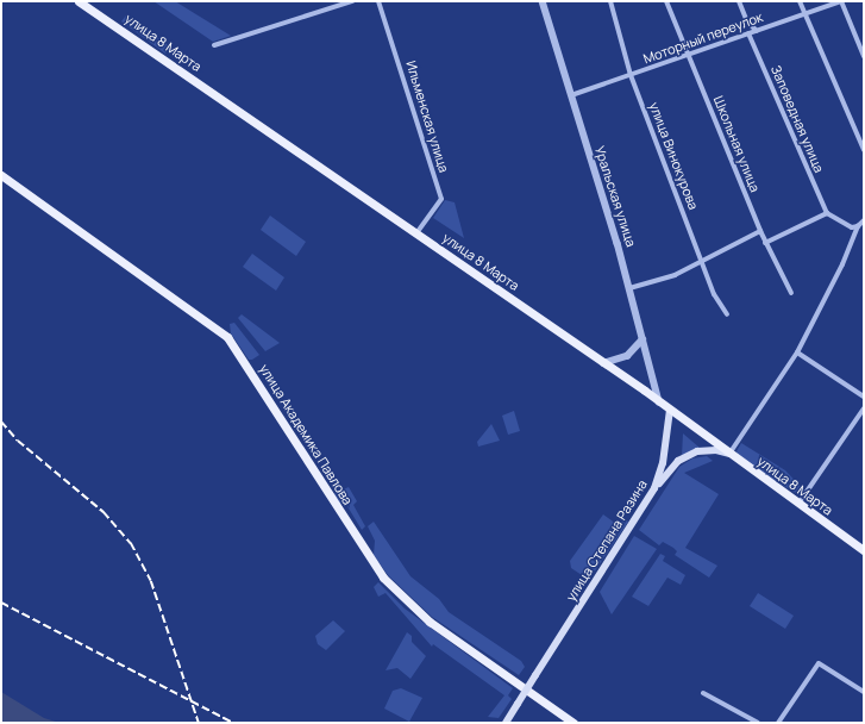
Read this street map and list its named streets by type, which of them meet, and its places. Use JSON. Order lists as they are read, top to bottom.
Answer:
{
  "streets": {
    "main road": ["улица 8 Марта", "улица Академика Павлова", "улица Степана Разина"],
    "street": [
      "Моторный переулок",
      "Ильменская улица",
      "Заповедная улица",
      "Школьная улица",
      "улица Винокурова",
      "Уральская улица"
    ]
  },
  "crossings": [
    ["Моторный переулок", "Заповедная улица"],
    ["Моторный переулок", "Школьная улица"],
    ["Моторный переулок", "улица Винокурова"],
    ["Моторный переулок", "Уральская улица"],
    ["улица 8 Марта", "Ильменская улица"],
    ["улица 8 Марта", "Уральская улица"],
    ["улица 8 Марта", "улица Степана Разина"]
  ]
}
